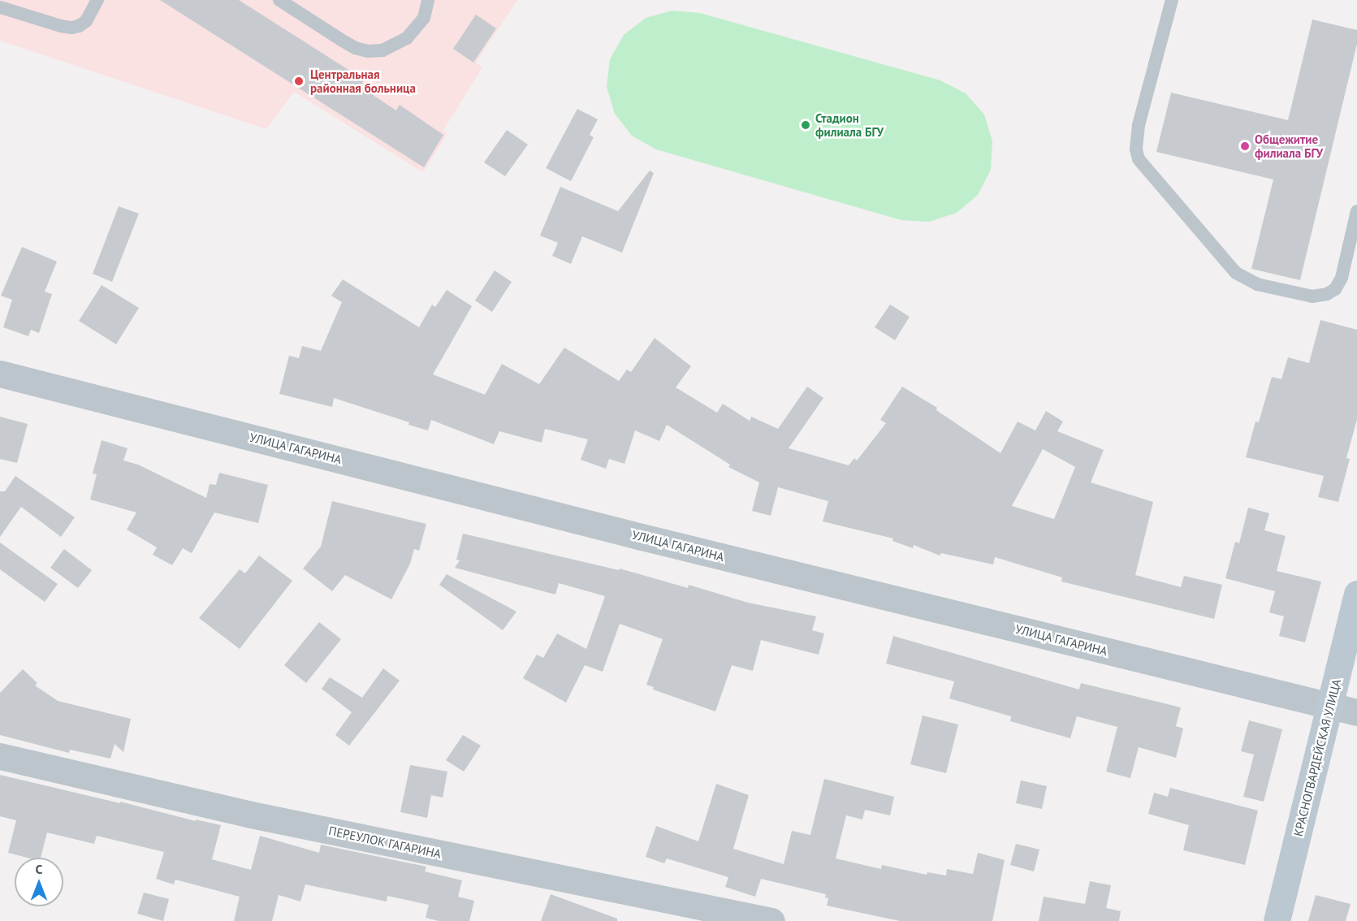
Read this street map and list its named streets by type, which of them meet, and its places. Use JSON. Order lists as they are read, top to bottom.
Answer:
{
  "streets": {
    "main road": ["КРАСНОГВАРДЕЙСКАЯ УЛИЦА"],
    "street": ["УЛИЦА ГАГАРИНА", "ПЕРЕУЛОК ГАГАРИНА"]
  },
  "crossings": [
    ["УЛИЦА ГАГАРИНА", "КРАСНОГВАРДЕЙСКАЯ УЛИЦА"]
  ],
  "places": ["Центральная районная больница", "Стадион филиала БГУ", "Общежитие филиала БГУ"],
  "north": "top"
}
